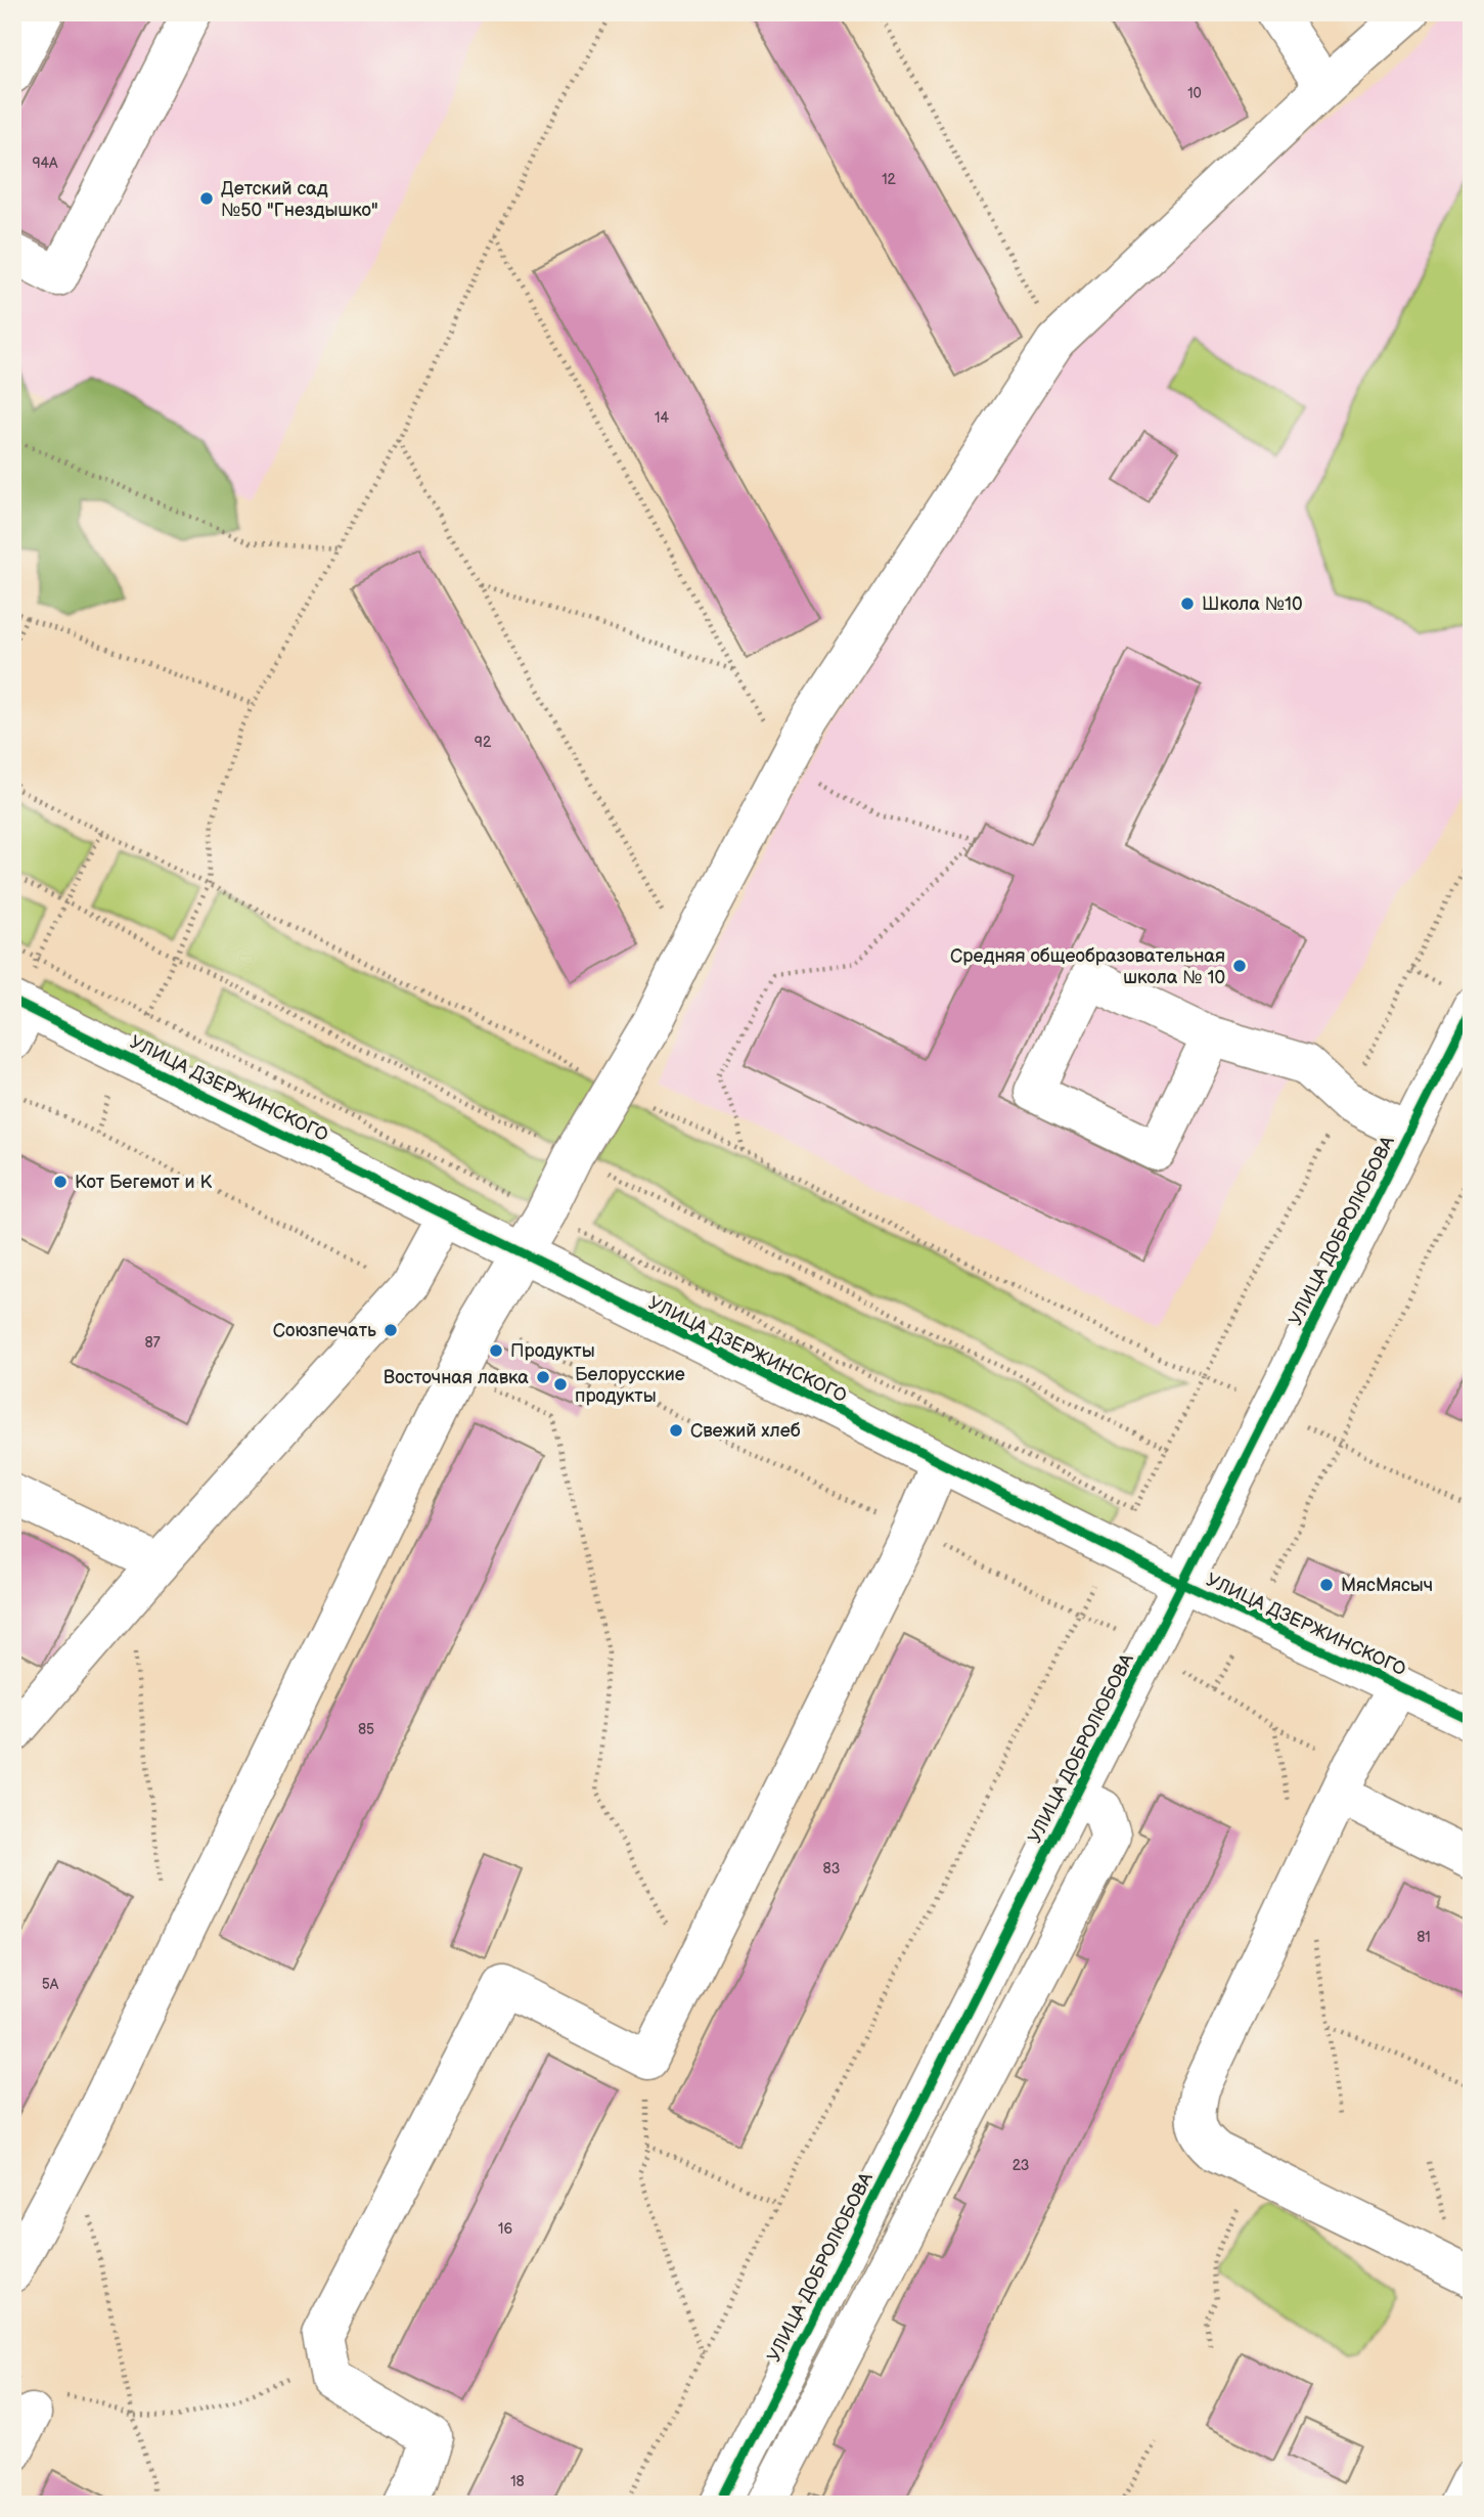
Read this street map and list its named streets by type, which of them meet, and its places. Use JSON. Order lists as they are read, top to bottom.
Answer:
{
  "streets": {
    "street": ["УЛИЦА ДЗЕРЖИНСКОГО", "УЛИЦА ДОБРОЛЮБОВА"]
  },
  "crossings": [
    ["УЛИЦА ДЗЕРЖИНСКОГО", "УЛИЦА ДОБРОЛЮБОВА"]
  ],
  "places": [
    "Детский сад №50 \"Гнездышко\"",
    "Школа №10",
    "Средняя общеобразовательная школа № 10",
    "Кот Бегемот и К",
    "Союзпечать",
    "Продукты",
    "Восточная лавка",
    "Белорусские продукты",
    "Свежий хлеб",
    "МясМясыч"
  ],
  "house_numbers": [
    "10",
    "94А",
    "12",
    "14",
    "92",
    "87",
    "85",
    "83",
    "81",
    "5А",
    "23",
    "16",
    "18"
  ]
}
